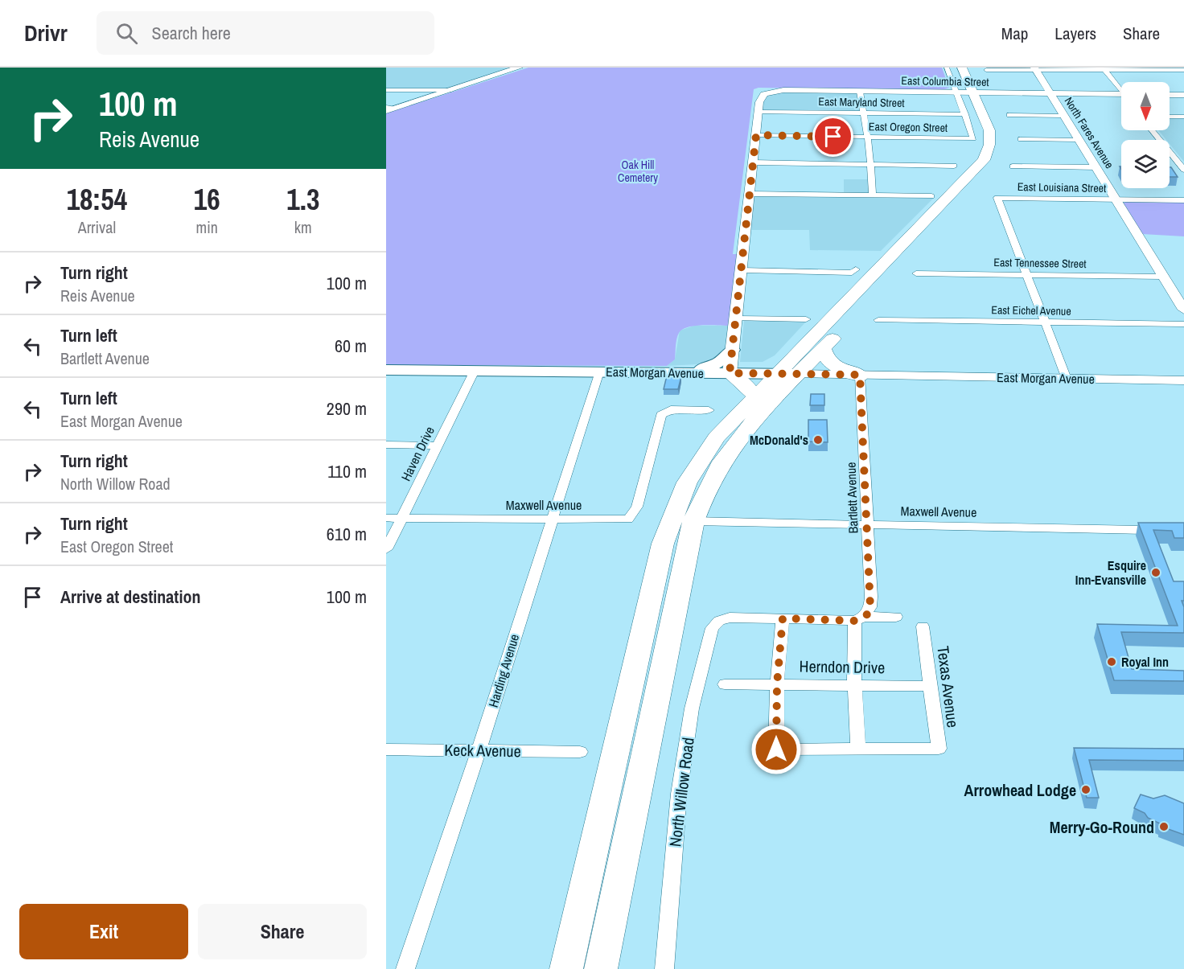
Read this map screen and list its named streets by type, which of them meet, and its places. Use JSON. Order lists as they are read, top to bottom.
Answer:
{
  "streets": {
    "main road": ["East Morgan Avenue"],
    "street": [
      "East Columbia Street",
      "East Maryland Street",
      "East Oregon Street",
      "North Fares Avenue",
      "East Louisiana Street",
      "East Tennessee Street",
      "East Eichel Avenue",
      "Haven Drive",
      "Bartlett Avenue",
      "Maxwell Avenue",
      "Herndon Drive",
      "Harding Avenue",
      "Texas Avenue",
      "Keck Avenue",
      "North Willow Road"
    ]
  },
  "crossings": [
    ["East Columbia Street", "East Maryland Street"],
    ["East Columbia Street", "North Fares Avenue"],
    ["East Maryland Street", "East Oregon Street"],
    ["North Fares Avenue", "East Louisiana Street"],
    ["North Fares Avenue", "East Tennessee Street"],
    ["East Louisiana Street", "East Tennessee Street"],
    ["East Morgan Avenue", "Haven Drive"],
    ["East Morgan Avenue", "Bartlett Avenue"],
    ["East Morgan Avenue", "Harding Avenue"],
    ["Haven Drive", "Maxwell Avenue"],
    ["Bartlett Avenue", "Maxwell Avenue"],
    ["Bartlett Avenue", "Herndon Drive"],
    ["Bartlett Avenue", "Texas Avenue"],
    ["Maxwell Avenue", "Harding Avenue"],
    ["Herndon Drive", "Texas Avenue"],
    ["Harding Avenue", "Keck Avenue"]
  ],
  "parks": ["Oak Hill Cemetery"],
  "places": [
    "McDonald's",
    "Esquire Inn-Evansville",
    "Royal Inn",
    "Arrowhead Lodge",
    "Merry-Go-Round"
  ],
  "north": "bottom",
  "page": {
    "header": "Drivr",
    "search": "Search here",
    "nav": ["Map", "Layers", "Share"],
    "turn": ["100 m", "Reis Avenue"],
    "eta": [
      "18:54",
      "Arrival",
      "16",
      "min",
      "1.3",
      "km"
    ],
    "list": [
      {
        "name": "Turn right",
        "note": "Reis Avenue",
        "value": "100 m"
      },
      {
        "name": "Turn left",
        "note": "Bartlett Avenue",
        "value": "60 m"
      },
      {
        "name": "Turn left",
        "note": "East Morgan Avenue",
        "value": "290 m"
      },
      {
        "name": "Turn right",
        "note": "North Willow Road",
        "value": "110 m"
      },
      {
        "name": "Turn right",
        "note": "East Oregon Street",
        "value": "610 m"
      },
      {
        "name": "Arrive at destination",
        "value": "100 m"
      }
    ],
    "buttons": ["Exit", "Share"]
  }
}
